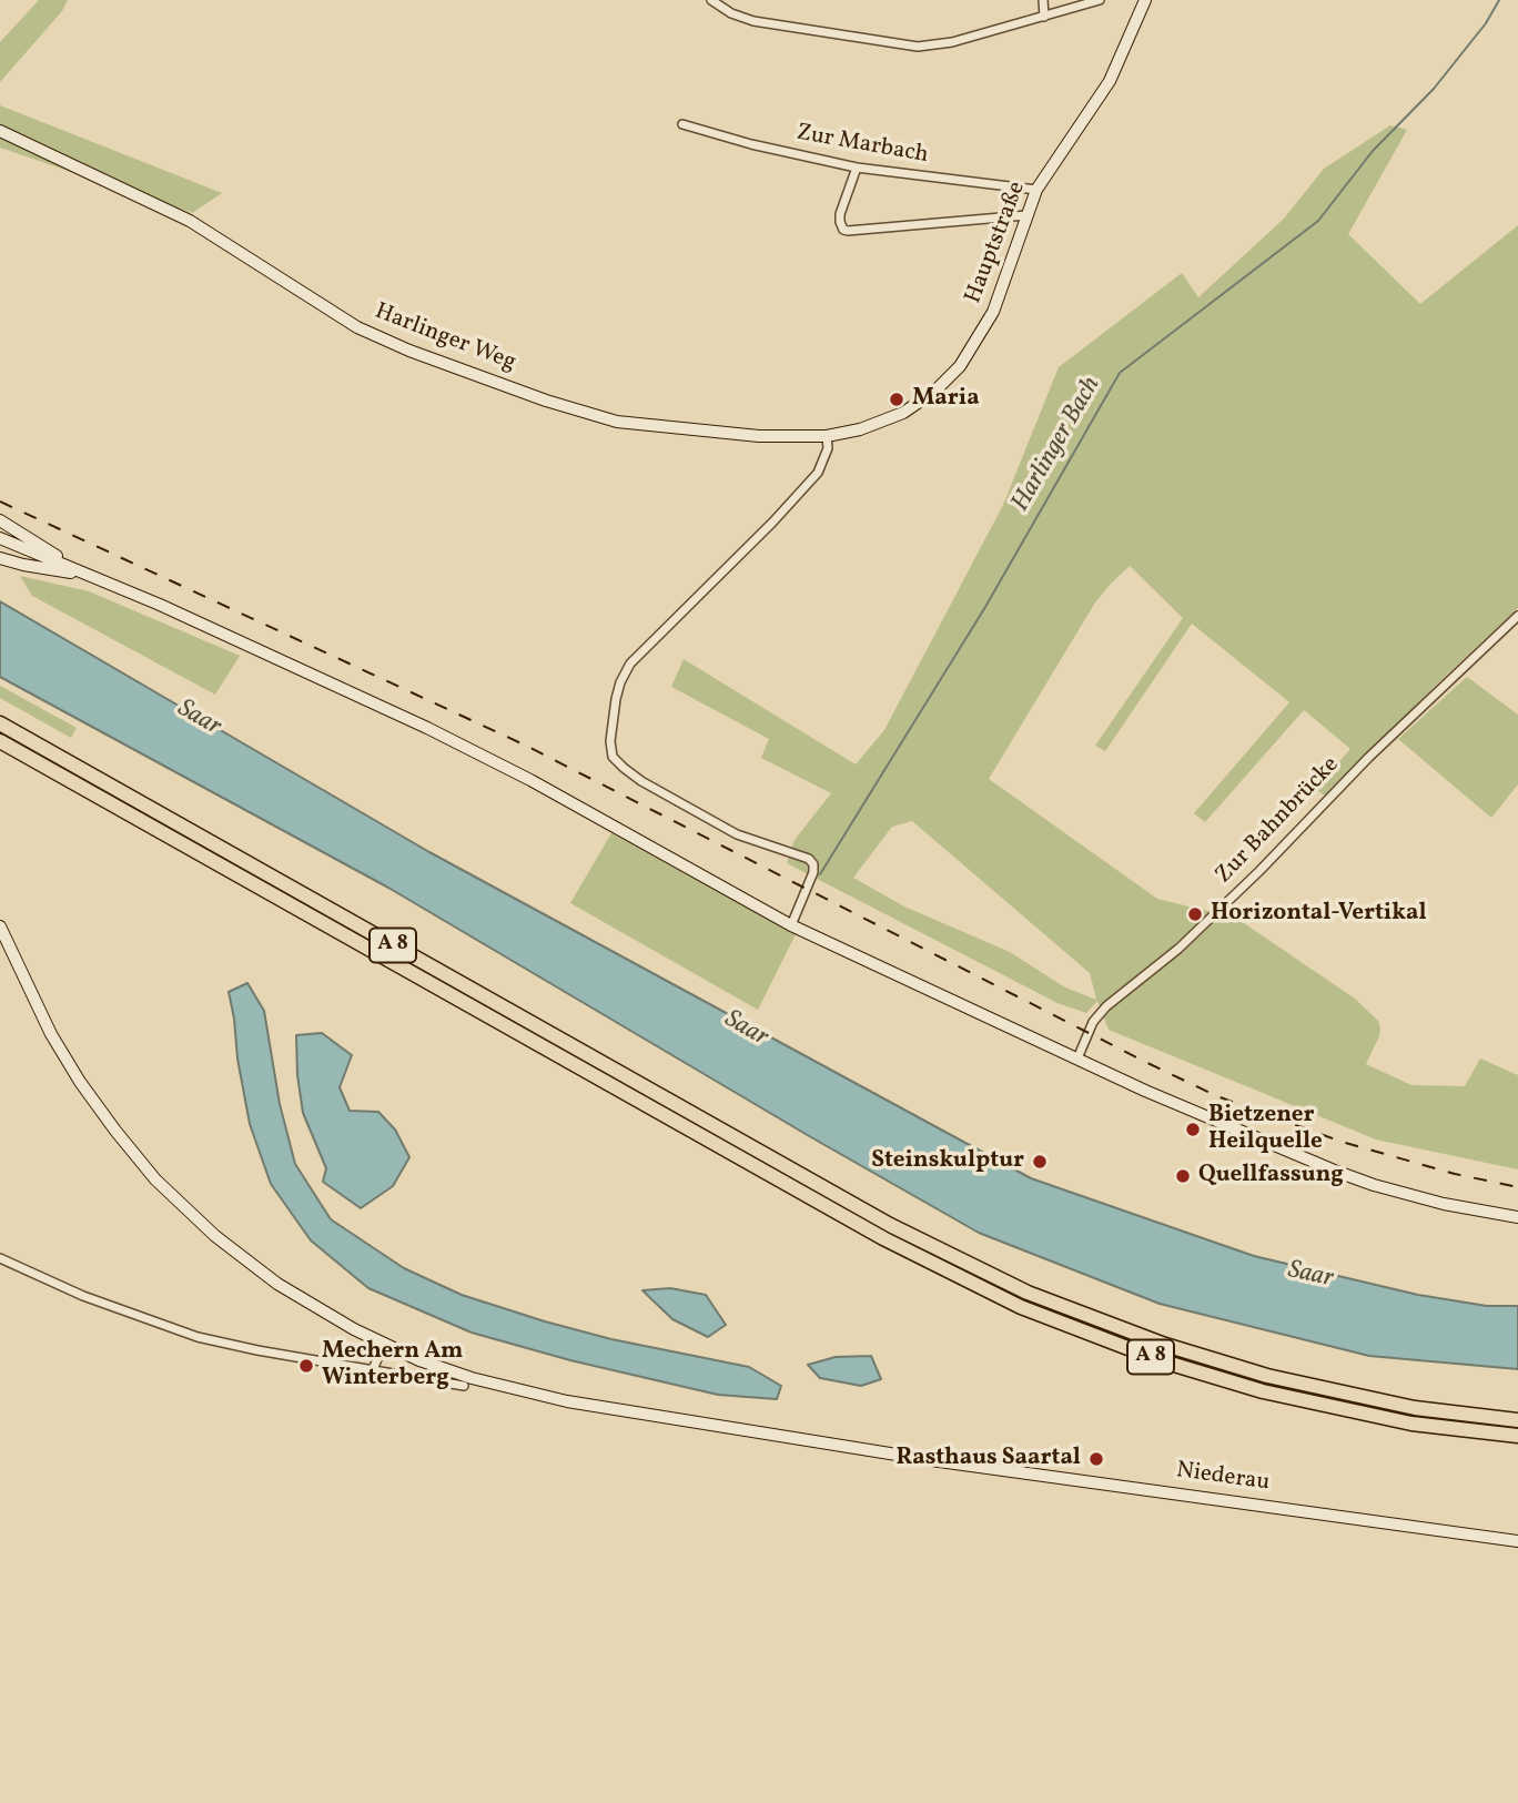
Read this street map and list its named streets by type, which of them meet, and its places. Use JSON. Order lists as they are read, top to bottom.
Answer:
{
  "streets": {
    "highway": ["A 8"],
    "main road": ["Hauptstraße", "Harlinger Weg", "Niederau"],
    "street": ["Zur Marbach", "Zur Bahnbrücke"]
  },
  "crossings": [
    ["Zur Marbach", "Hauptstraße"],
    ["Hauptstraße", "Harlinger Weg"]
  ],
  "water": ["Harlinger Bach", "Saar"],
  "places": [
    "Maria",
    "Horizontal-Vertikal",
    "Bietzener Heilquelle",
    "Steinskulptur",
    "Quellfassung",
    "Mechern Am Winterberg",
    "Rasthaus Saartal"
  ]
}
